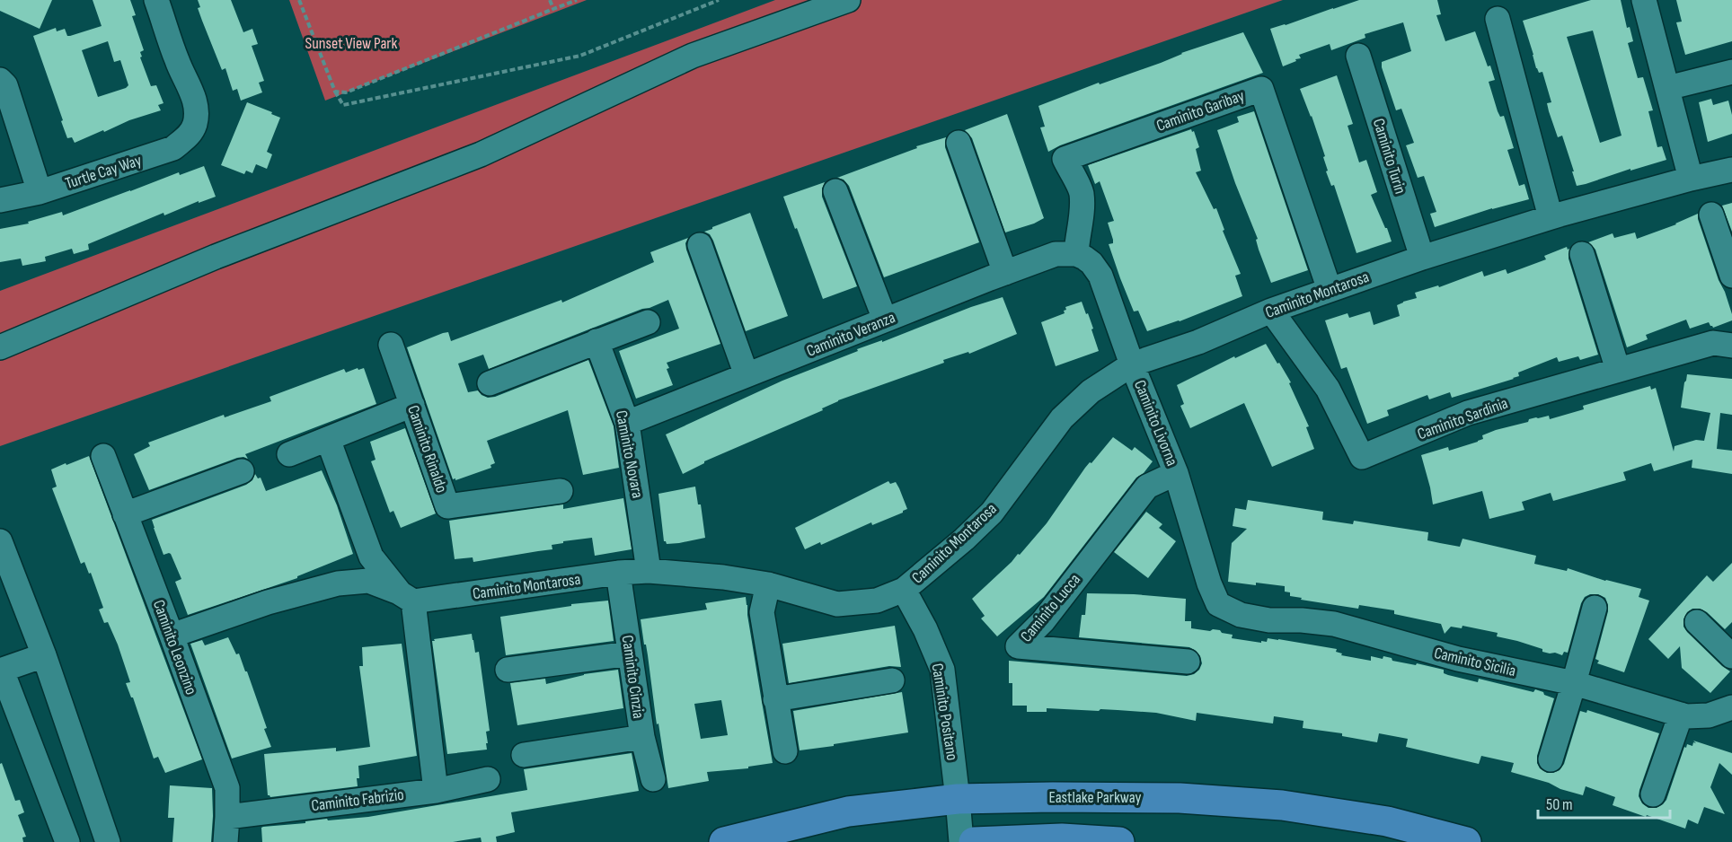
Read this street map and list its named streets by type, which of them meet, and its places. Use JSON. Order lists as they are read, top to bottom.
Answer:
{
  "streets": {
    "main road": ["Eastlake Parkway"],
    "street": [
      "Caminito Garibay",
      "Caminito Turin",
      "Turtle Cay Way",
      "Caminito Montarosa",
      "Caminito Veranza",
      "Caminito Sardinia",
      "Caminito Livorna",
      "Caminito Rinaldo",
      "Caminito Novara",
      "Caminito Lucca",
      "Caminito Leonzino",
      "Caminito Sicilia",
      "Caminito Cinzia",
      "Caminito Positano",
      "Caminito Fabrizio"
    ]
  },
  "crossings": [
    ["Caminito Garibay", "Caminito Montarosa"],
    ["Caminito Garibay", "Caminito Veranza"],
    ["Caminito Garibay", "Caminito Livorna"],
    ["Caminito Turin", "Caminito Montarosa"],
    ["Caminito Montarosa", "Caminito Sardinia"],
    ["Caminito Montarosa", "Caminito Livorna"],
    ["Caminito Montarosa", "Caminito Novara"],
    ["Caminito Montarosa", "Caminito Leonzino"],
    ["Caminito Montarosa", "Caminito Cinzia"],
    ["Caminito Montarosa", "Caminito Positano"],
    ["Caminito Veranza", "Caminito Livorna"],
    ["Caminito Veranza", "Caminito Novara"],
    ["Caminito Livorna", "Caminito Lucca"],
    ["Caminito Livorna", "Caminito Sicilia"],
    ["Caminito Leonzino", "Caminito Fabrizio"],
    ["Caminito Positano", "Eastlake Parkway"]
  ],
  "parks": ["Sunset View Park"],
  "scale_bar": "50 m"
}
